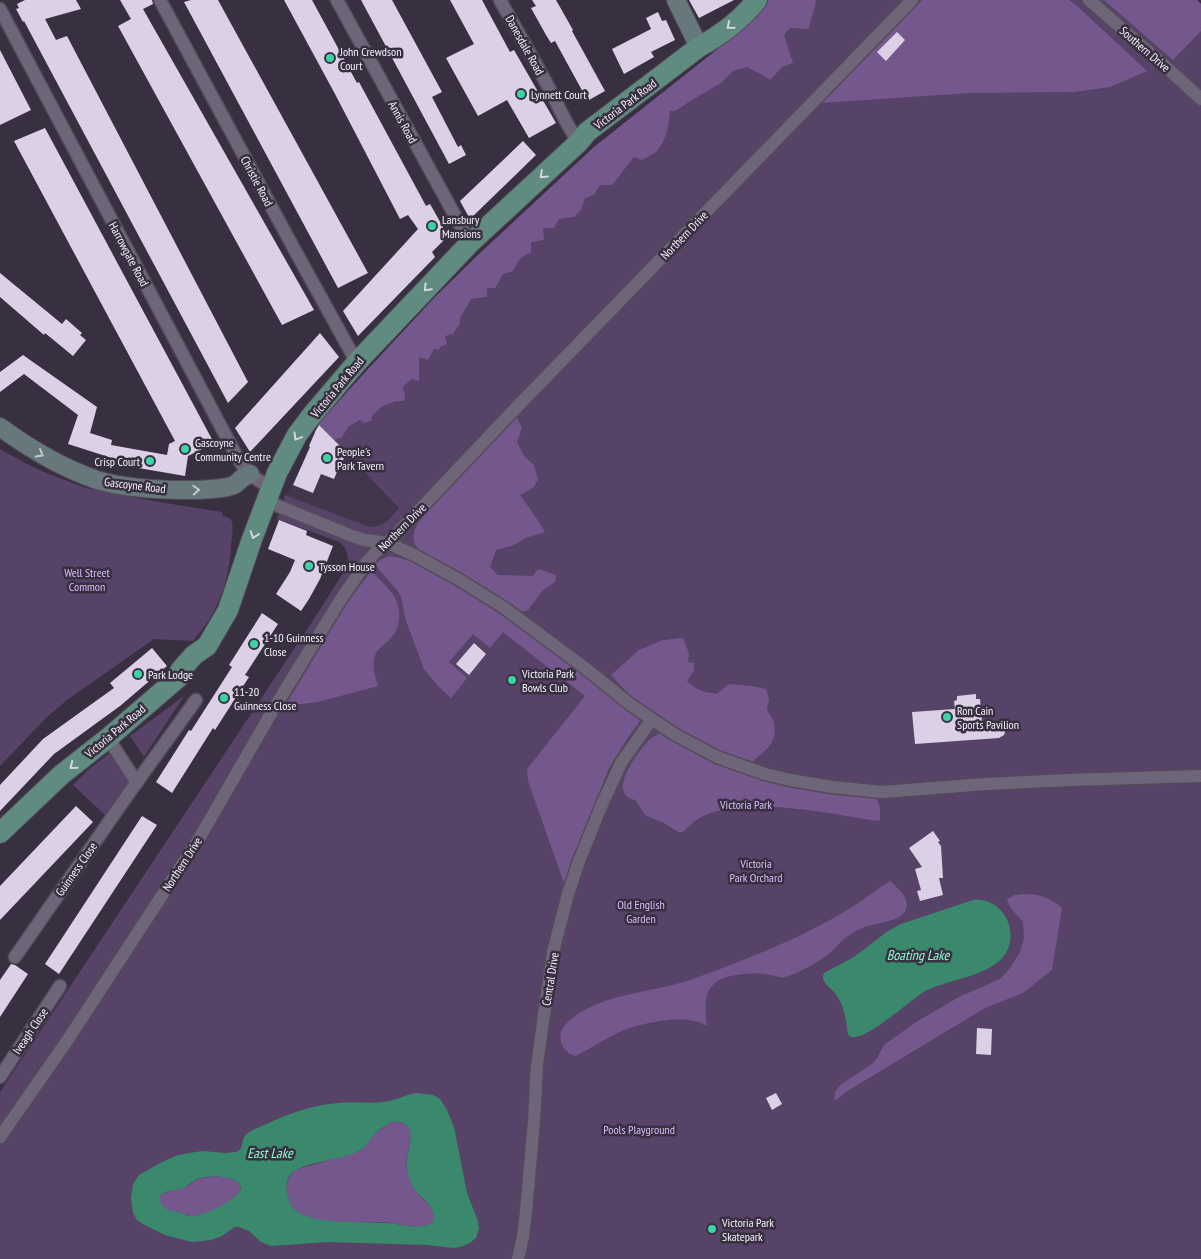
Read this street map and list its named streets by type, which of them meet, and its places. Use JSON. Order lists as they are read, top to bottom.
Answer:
{
  "streets": {
    "main road": ["Victoria Park Road"],
    "street": [
      "Danesdale Road",
      "Southern Drive",
      "Annis Road",
      "Christie Road",
      "Northern Drive",
      "Harrowgate Road",
      "Gascoyne Road",
      "Guinness Close",
      "Central Drive",
      "Iveagh Close"
    ]
  },
  "crossings": [
    ["Danesdale Road", "Victoria Park Road"],
    ["Victoria Park Road", "Annis Road"],
    ["Victoria Park Road", "Christie Road"],
    ["Victoria Park Road", "Harrowgate Road"],
    ["Northern Drive", "Harrowgate Road"],
    ["Harrowgate Road", "Gascoyne Road"],
    ["Harrowgate Road", "Central Drive"]
  ],
  "one_way": ["Victoria Park Road", "Gascoyne Road"],
  "water": ["Boating Lake", "East Lake"],
  "parks": [
    "Well Street Common",
    "Victoria Park",
    "Victoria Park Orchard",
    "Old English Garden",
    "Pools Playground"
  ],
  "places": [
    "John Crewdson Court",
    "Lynnett Court",
    "Lansbury Mansions",
    "Gascoyne Community Centre",
    "People's Park Tavern",
    "Crisp Court",
    "Tysson House",
    "1-10 Guinness Close",
    "Park Lodge",
    "Victoria Park Bowls Club",
    "11-20 Guinness Close",
    "Ron Cain Sports Pavilion",
    "Victoria Park Skatepark"
  ]
}
